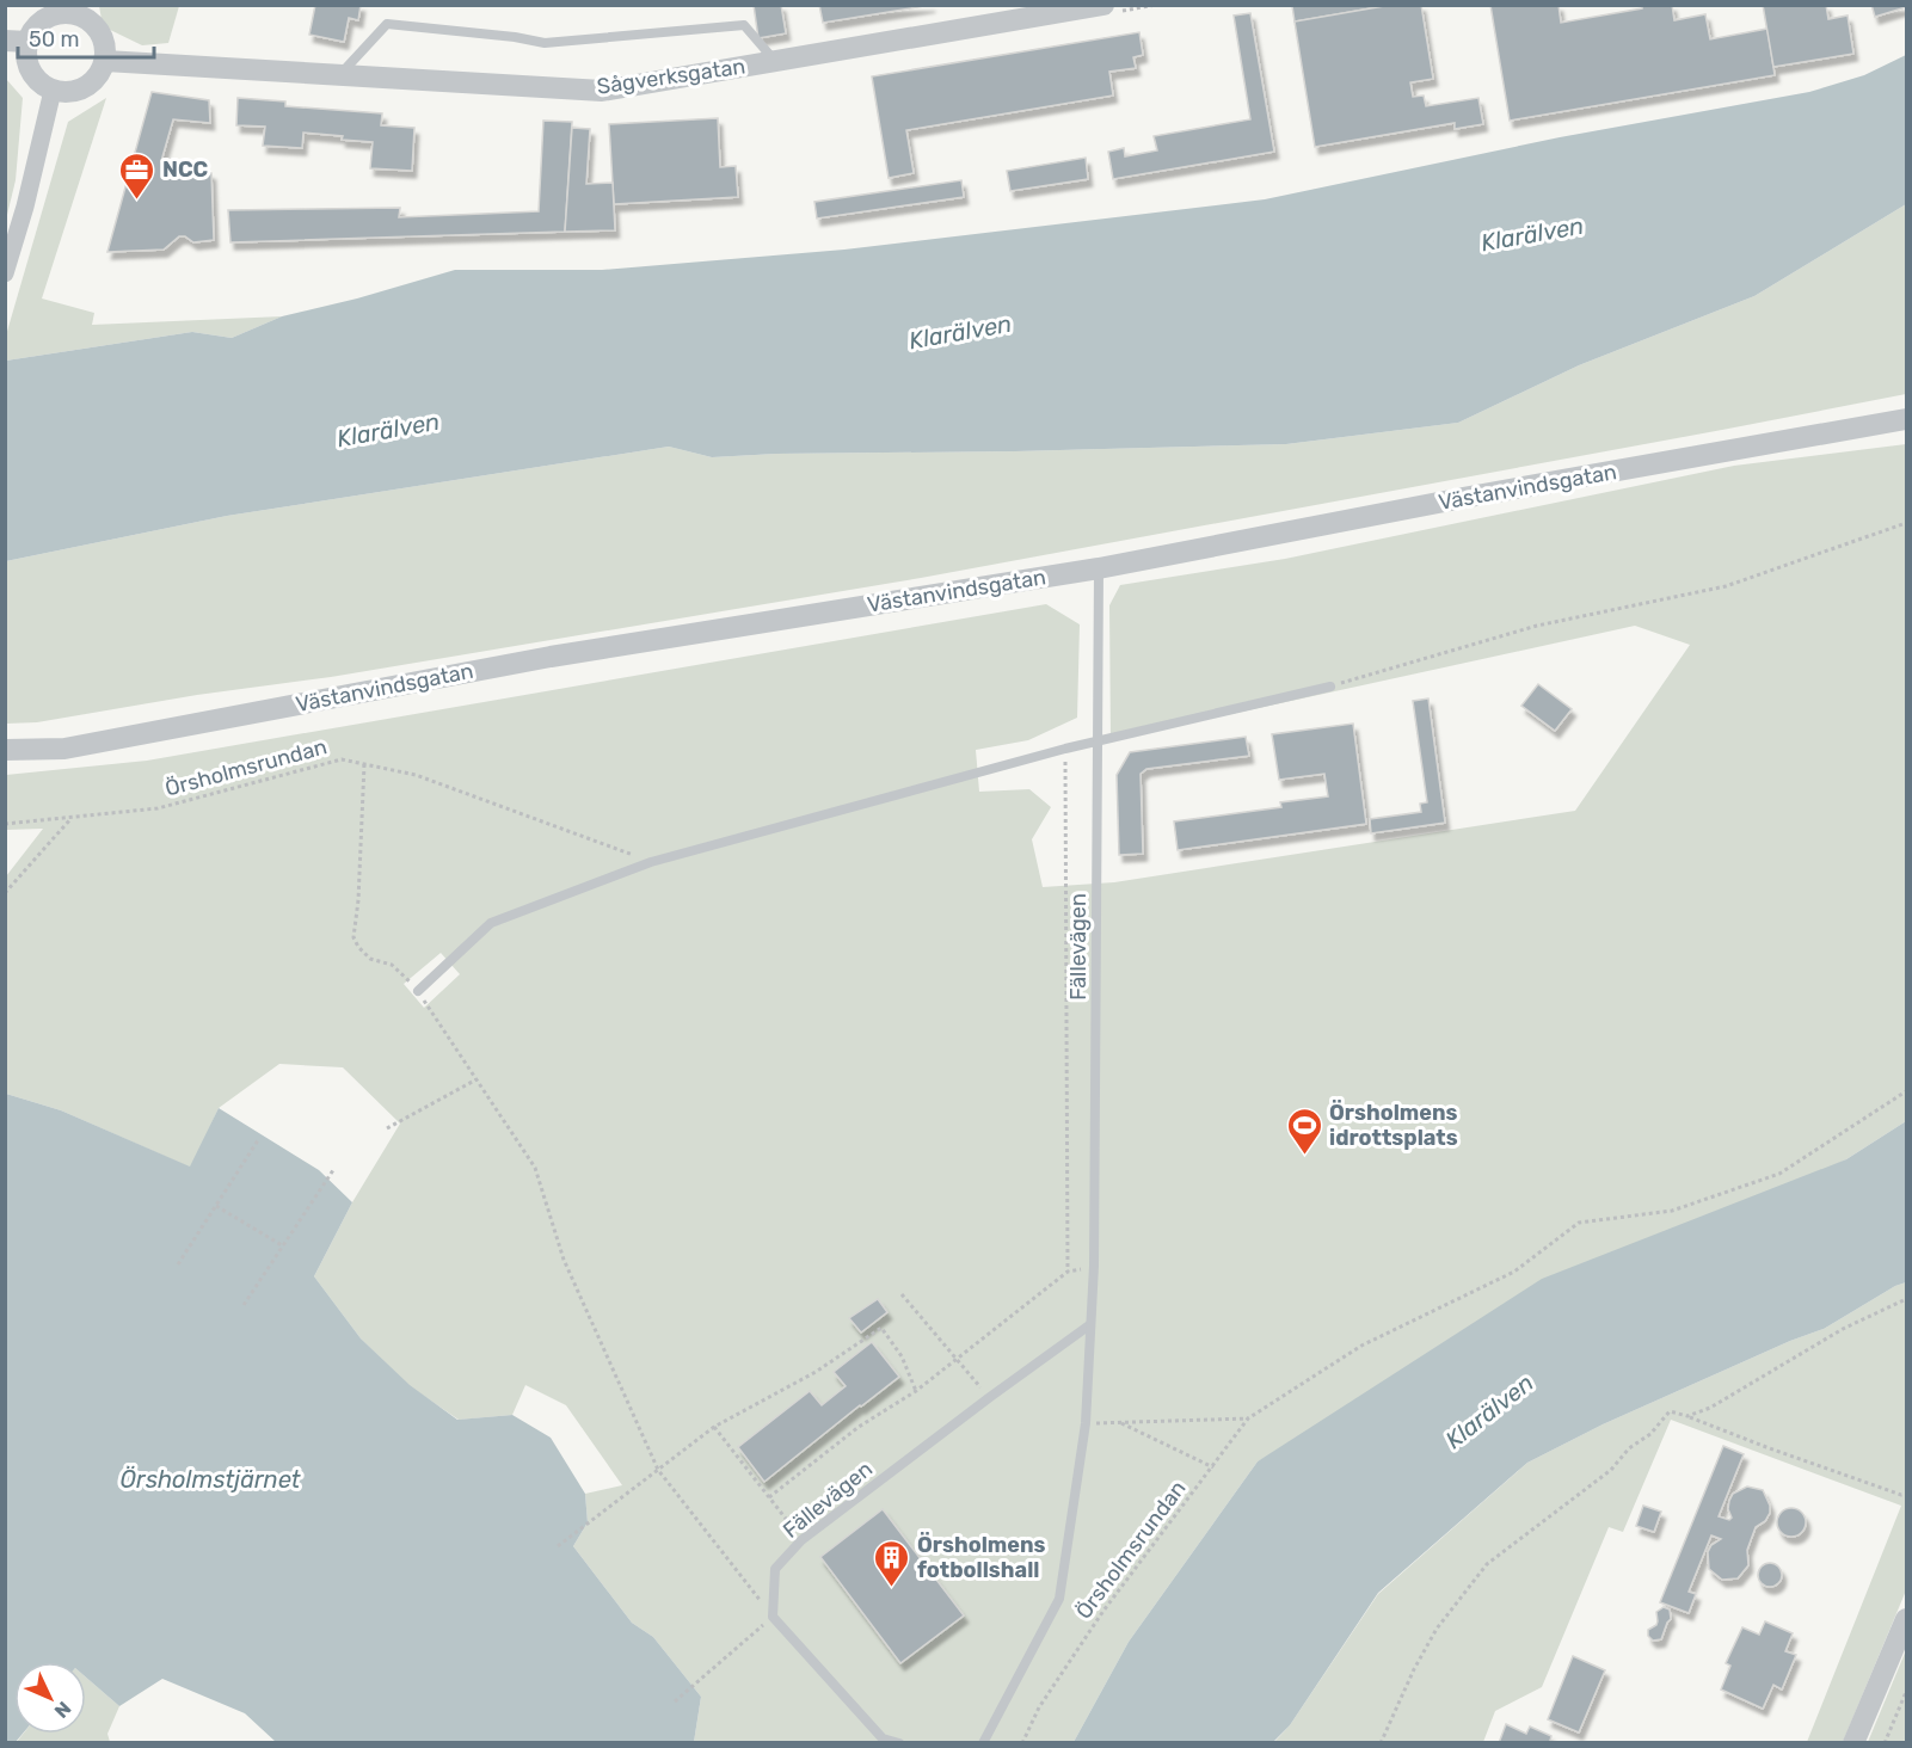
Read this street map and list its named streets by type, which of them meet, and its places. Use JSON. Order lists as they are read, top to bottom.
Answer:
{
  "streets": {
    "street": ["Sågverksgatan", "Västanvindsgatan"],
    "lane": ["Fällevägen"],
    "path": ["Örsholmsrundan"]
  },
  "crossings": [
    ["Västanvindsgatan", "Fällevägen"]
  ],
  "water": ["Klarälven", "Örsholmstjärnet"],
  "places": {
    "office": ["NCC"],
    "sports": ["Örsholmens idrottsplats"],
    "building": ["Örsholmens fotbollshall"]
  },
  "scale_bar": "50 m",
  "north": "bottom right"
}
